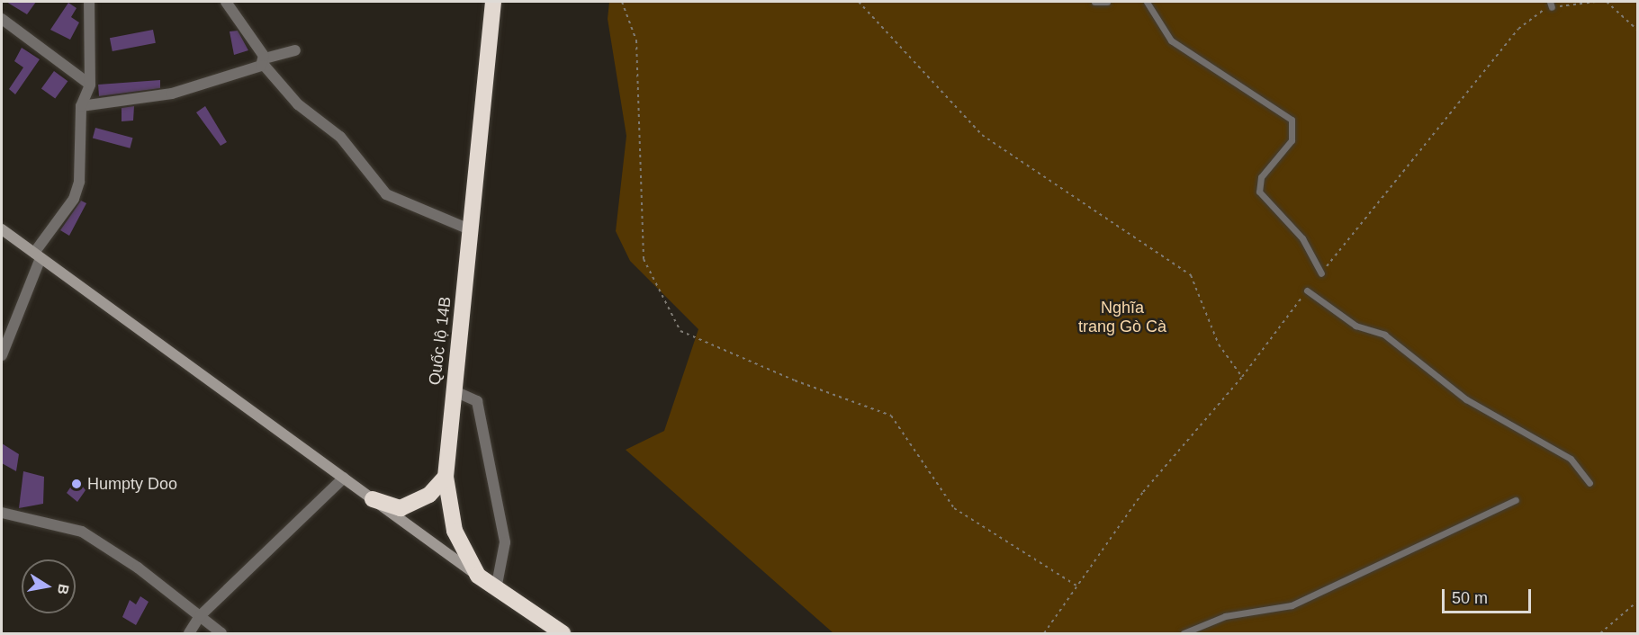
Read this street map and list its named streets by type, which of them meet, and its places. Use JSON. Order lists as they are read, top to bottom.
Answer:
{
  "streets": {
    "highway": ["Quốc lộ 14B"]
  },
  "parks": ["Nghĩa trang Gò Cà"],
  "places": ["Humpty Doo"],
  "scale_bar": "50 m",
  "north": "right"
}
